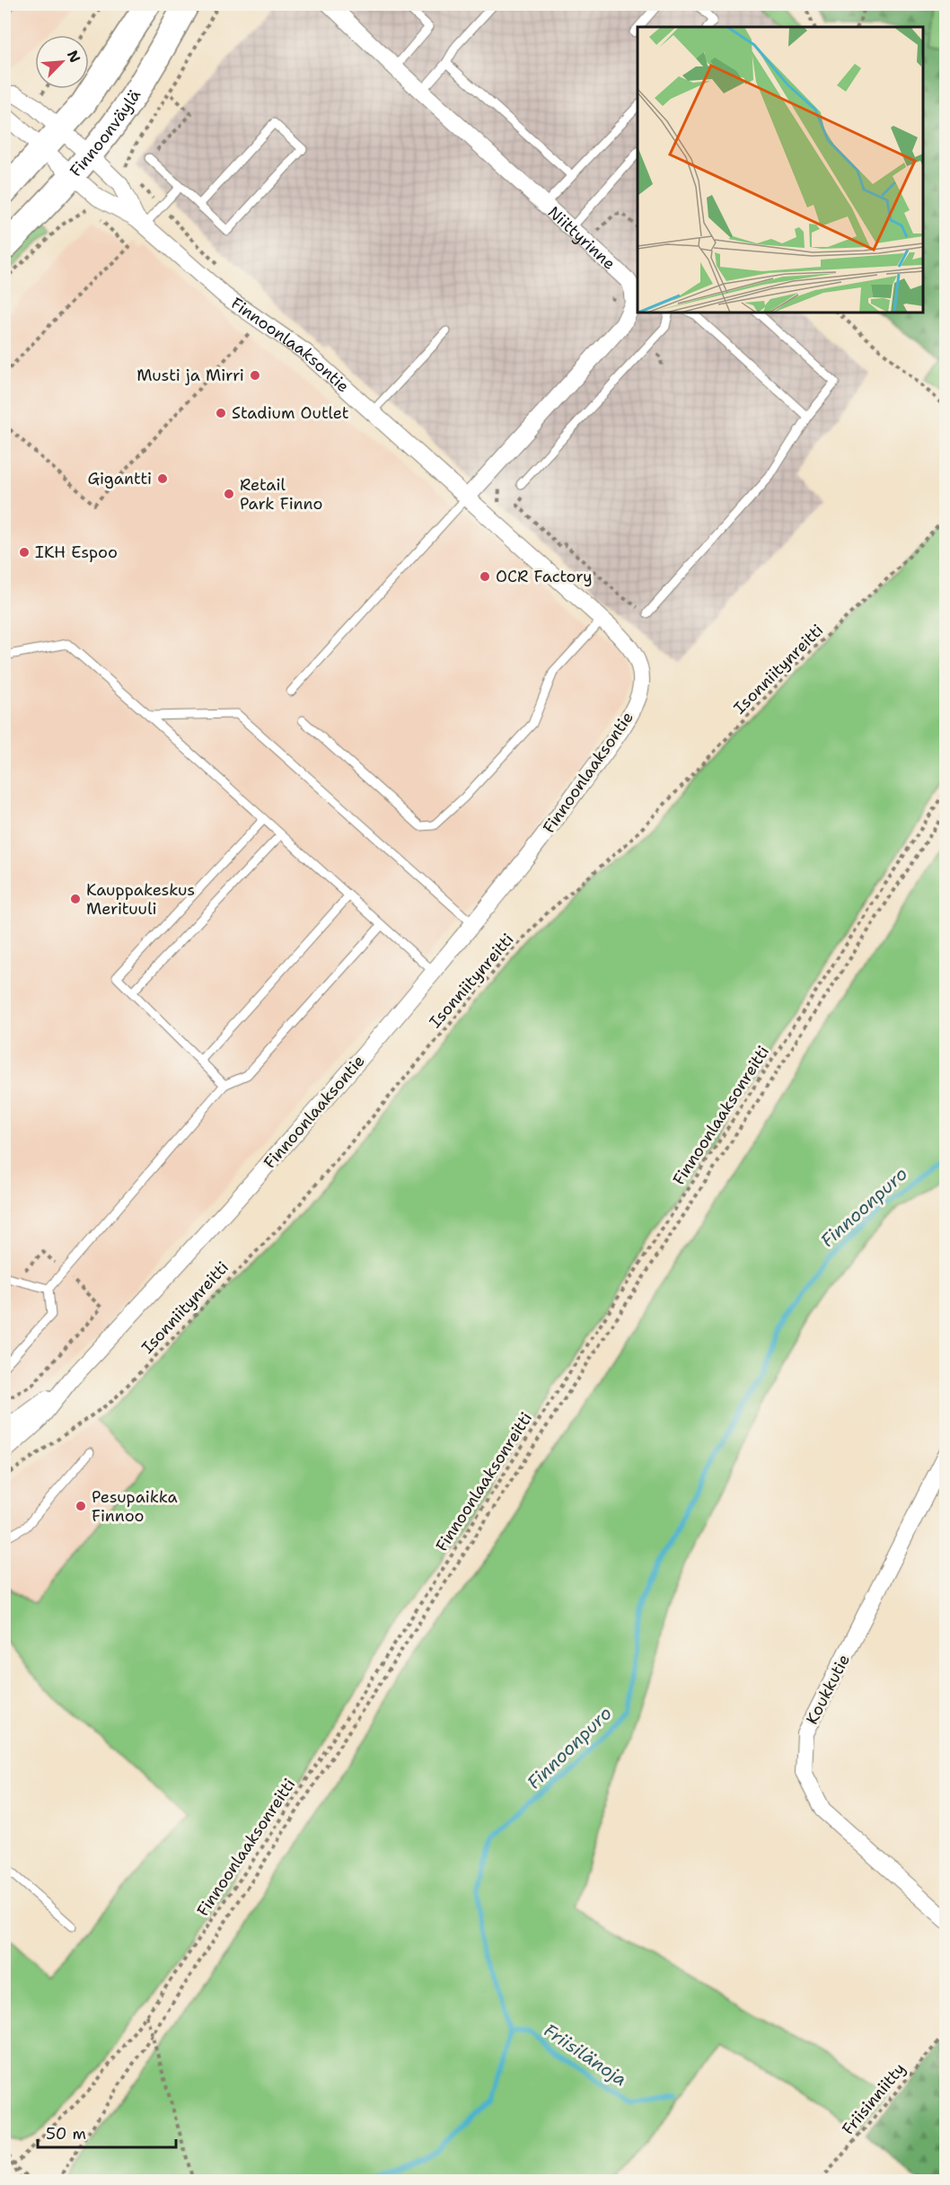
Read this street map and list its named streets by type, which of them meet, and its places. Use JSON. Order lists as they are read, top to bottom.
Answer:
{
  "streets": {
    "main road": ["Finnoonväylä"],
    "street": ["Niittyrinne", "Finnoonlaaksontie", "Koukkutie"],
    "path": ["Isonniitynreitti", "Finnoonlaaksonreitti", "Friisinniitty"]
  },
  "crossings": [
    ["Finnoonväylä", "Finnoonlaaksontie"],
    ["Niittyrinne", "Finnoonlaaksontie"]
  ],
  "water": ["Finnoonpuro", "Friisilänoja"],
  "places": [
    "Musti ja Mirri",
    "Stadium Outlet",
    "Gigantti",
    "Retail Park Finno",
    "IKH Espoo",
    "OCR Factory",
    "Kauppakeskus Merituuli",
    "Pesupaikka Finnoo"
  ],
  "scale_bar": "50 m",
  "north": "top right"
}
